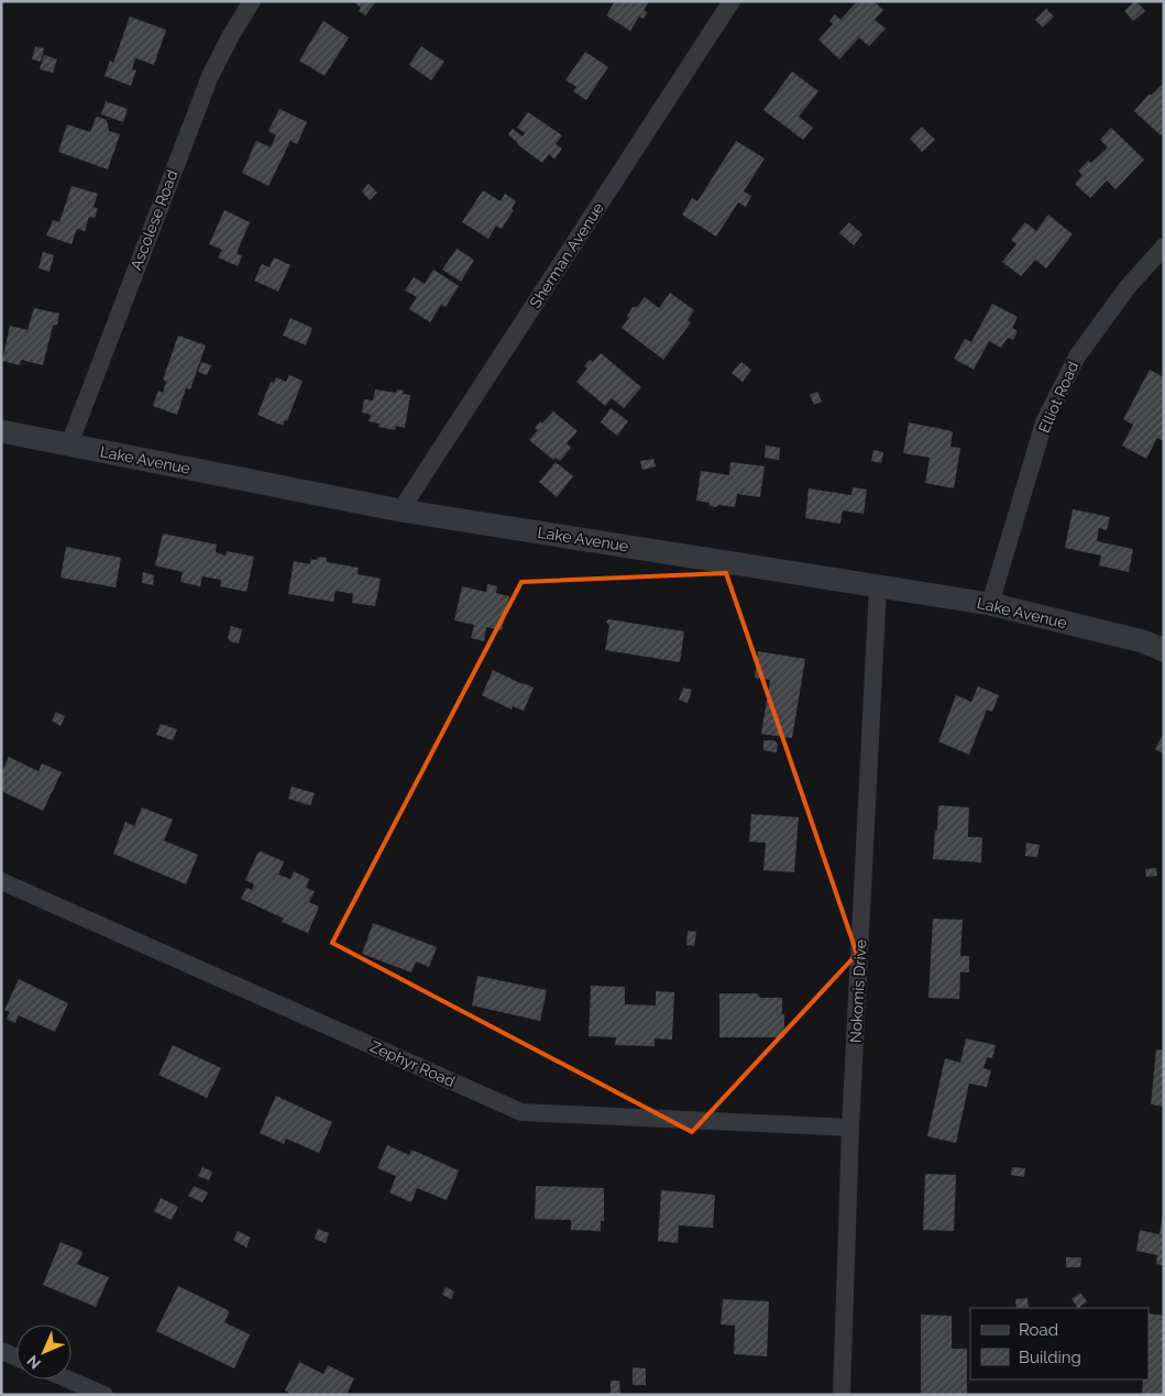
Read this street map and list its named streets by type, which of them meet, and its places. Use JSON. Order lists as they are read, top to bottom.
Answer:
{
  "streets": {
    "street": [
      "Ascolese Road",
      "Sherman Avenue",
      "Elliot Road",
      "Lake Avenue",
      "Nokomis Drive",
      "Zephyr Road"
    ]
  },
  "crossings": [
    ["Ascolese Road", "Lake Avenue"],
    ["Sherman Avenue", "Lake Avenue"],
    ["Elliot Road", "Lake Avenue"],
    ["Lake Avenue", "Nokomis Drive"],
    ["Nokomis Drive", "Zephyr Road"]
  ],
  "legend": ["Road", "Building"],
  "north": "bottom left"
}
